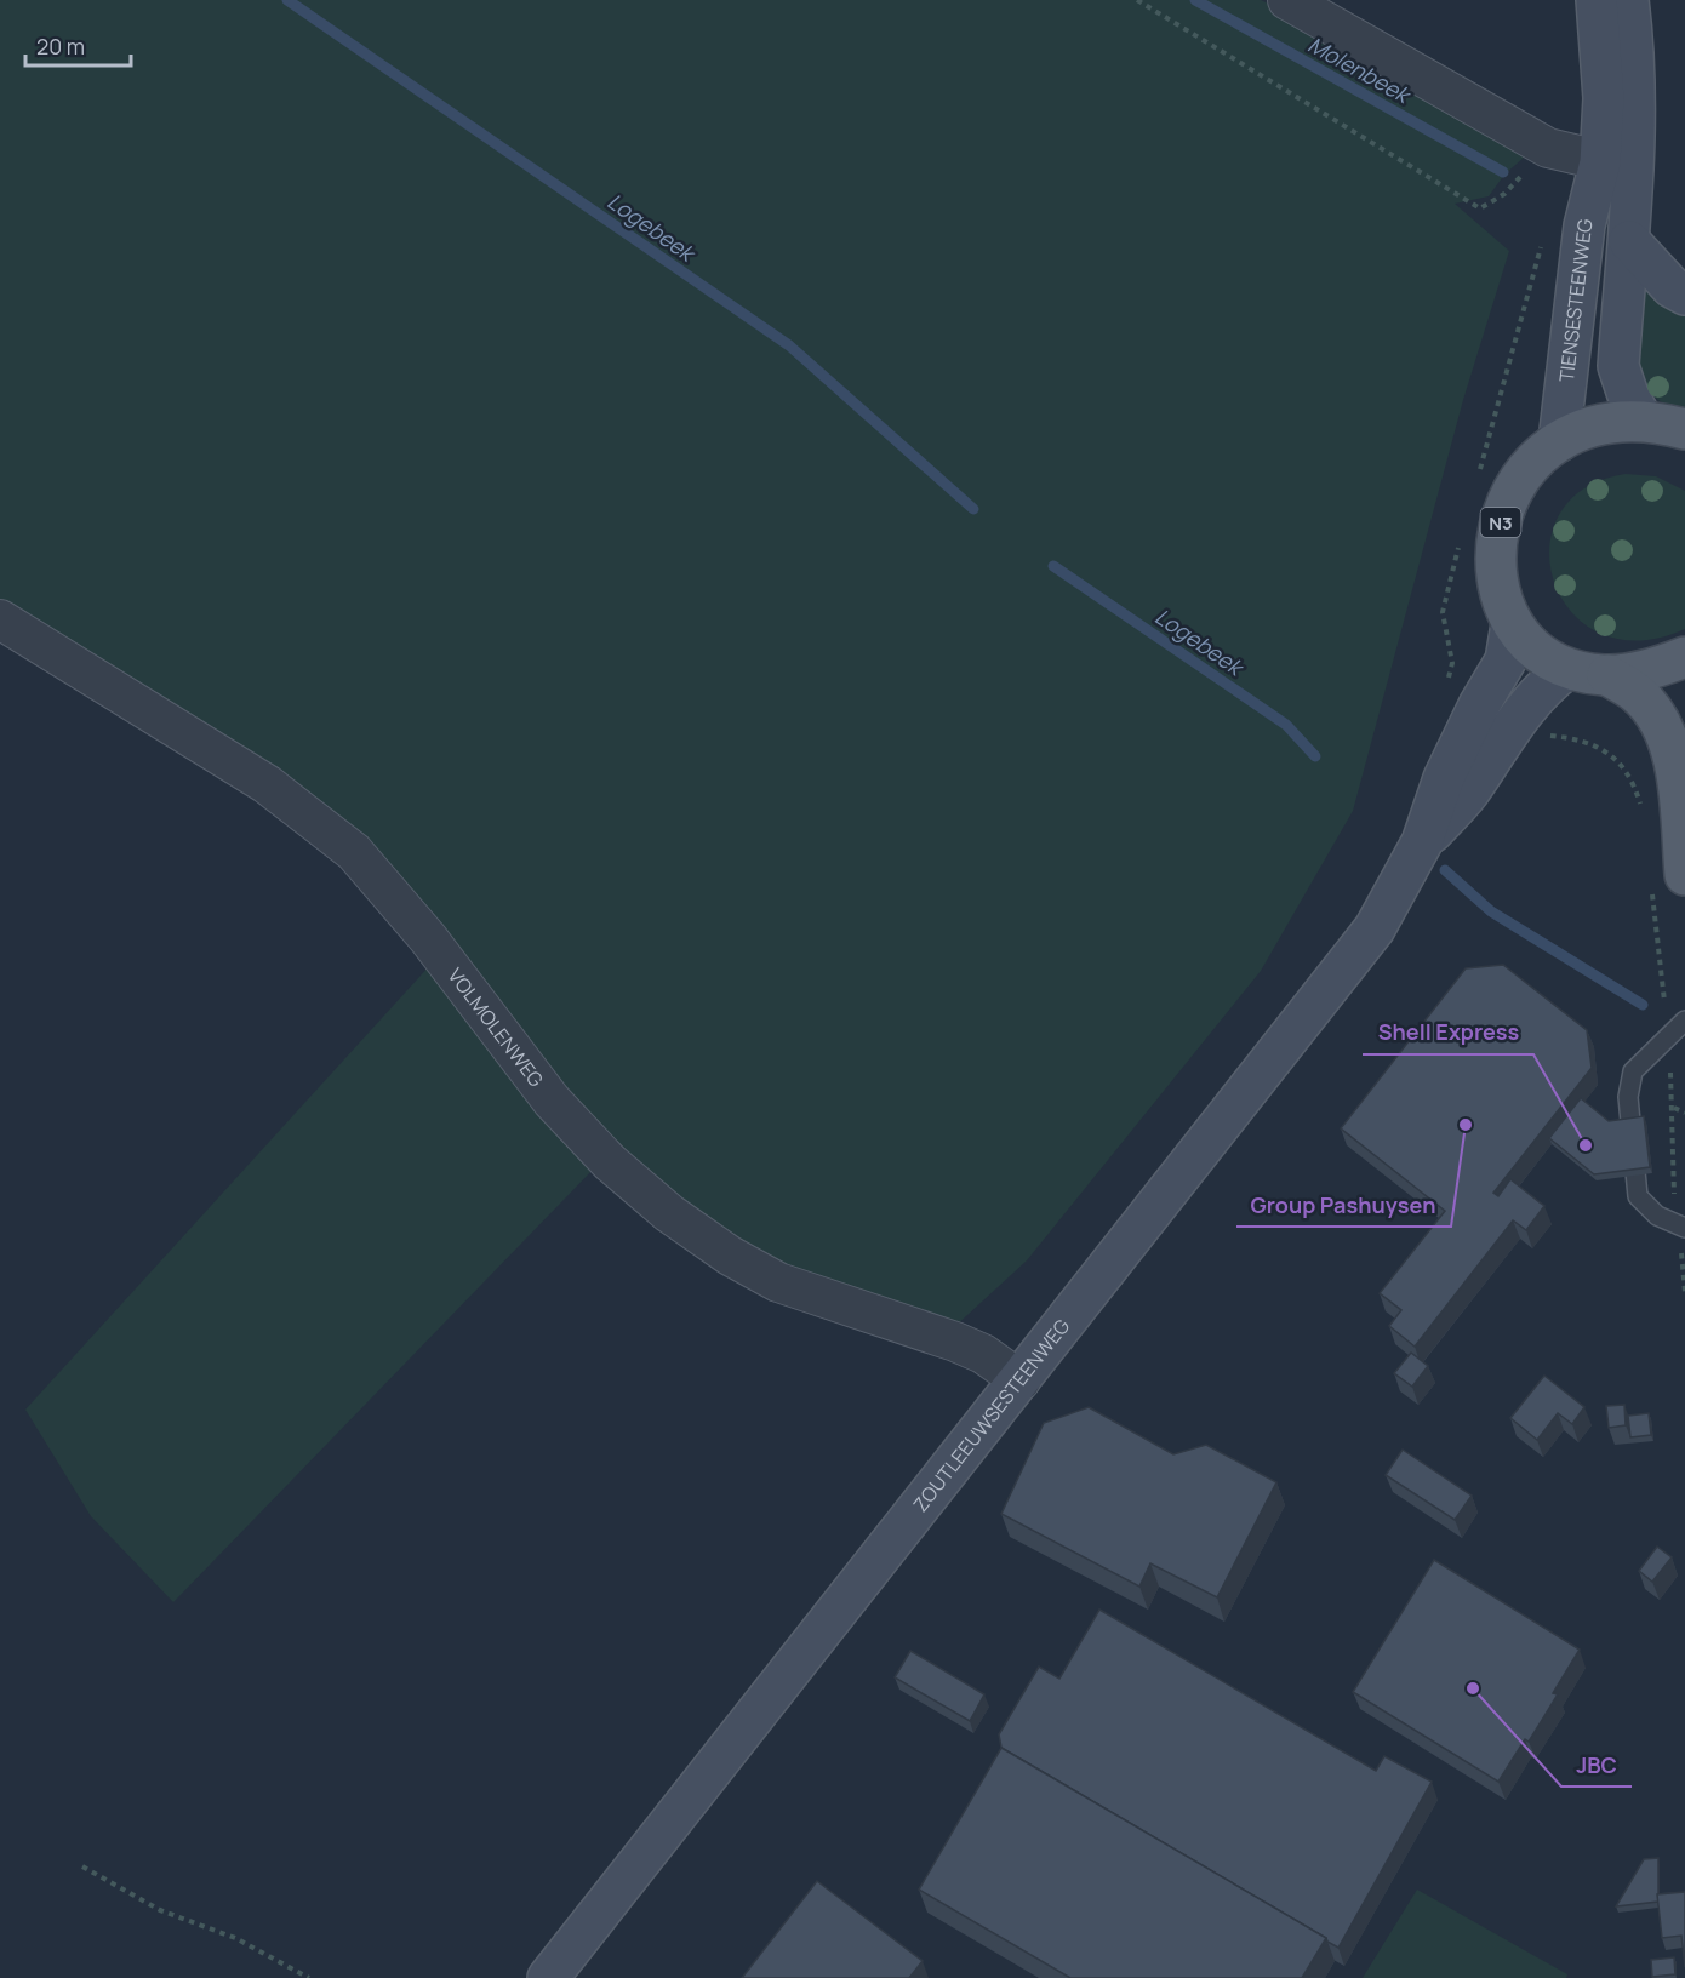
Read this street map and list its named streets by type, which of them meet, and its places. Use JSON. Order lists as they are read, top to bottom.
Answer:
{
  "streets": {
    "main road": ["N3"],
    "street": ["TIENSESTEENWEG", "VOLMOLENWEG", "ZOUTLEEUWSESTEENWEG"]
  },
  "crossings": [
    ["TIENSESTEENWEG", "N3"],
    ["N3", "ZOUTLEEUWSESTEENWEG"],
    ["VOLMOLENWEG", "ZOUTLEEUWSESTEENWEG"]
  ],
  "water": ["Molenbeek", "Logebeek"],
  "places": ["Group Pashuysen", "Shell Express", "JBC"],
  "scale_bar": "20 m"
}
